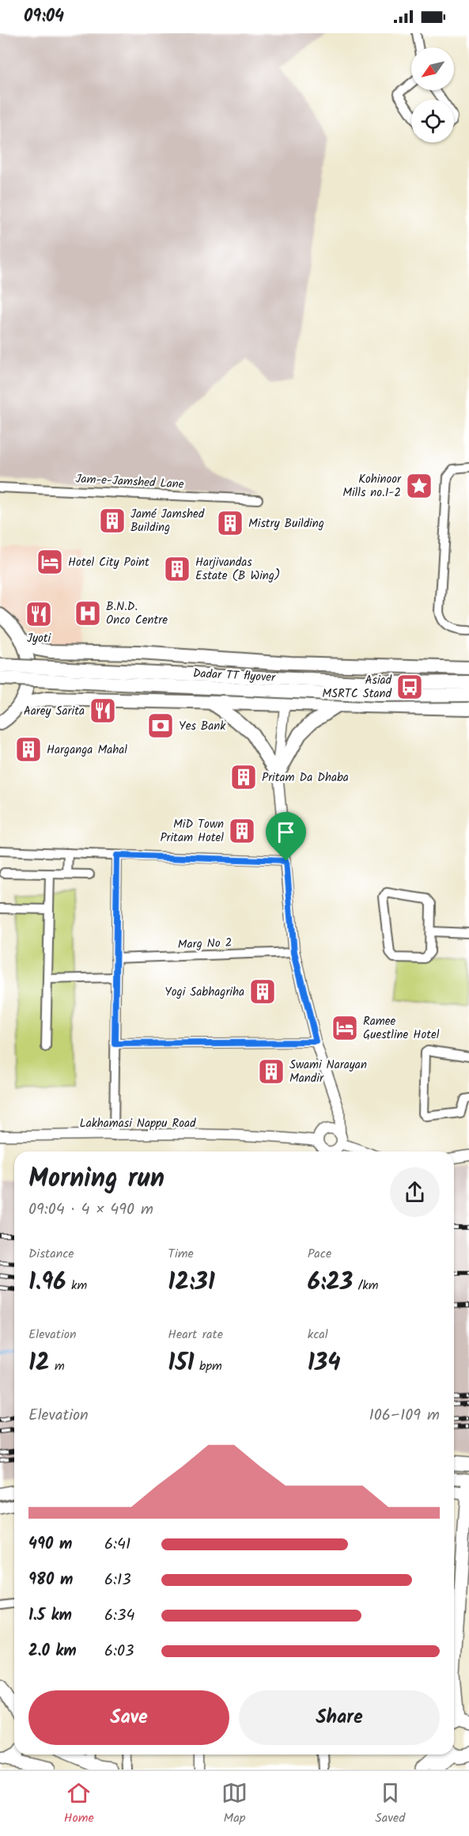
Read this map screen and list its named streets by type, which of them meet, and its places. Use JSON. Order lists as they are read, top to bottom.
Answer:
{
  "streets": {
    "highway": ["Dadar TT flyover"],
    "street": ["Jam-e-Jamshed Lane", "Marg No 2", "Lakhamasi Nappu Road"]
  },
  "places": {
    "place": ["Kohinoor Mills no.1-2"],
    "building": [
      "Jamé Jamshed Building",
      "Mistry Building",
      "Harjivandas Estate (B Wing)",
      "Harganga Mahal",
      "Pritam Da Dhaba",
      "MiD Town Pritam Hotel",
      "Yogi Sabhagriha",
      "Swami Narayan Mandir"
    ],
    "hotel": ["Hotel City Point", "Ramee Guestline Hotel"],
    "hospital": ["B.N.D. Onco Centre"],
    "restaurant": ["Jyoti", "Aarey Sarita"],
    "bus stop": ["Asiad MSRTC Stand"],
    "bank": ["Yes Bank"]
  },
  "north": "bottom left",
  "page": {
    "status": "09:04",
    "heading": ["Morning run", "09:04 · 4 × 490 m"],
    "stats": [
      ["Distance", "1.96 km"],
      ["Time", "12:31"],
      ["Pace", "6:23 /km"],
      ["Elevation", "12 m"],
      ["Heart rate", "151 bpm"],
      ["kcal", "134"]
    ],
    "chart": ["Elevation", "106–109 m"],
    "list": [
      {
        "name": "490 m",
        "note": "6:41"
      },
      {
        "name": "980 m",
        "note": "6:13"
      },
      {
        "name": "1.5 km",
        "note": "6:34"
      },
      {
        "name": "2.0 km",
        "note": "6:03"
      }
    ],
    "buttons": ["Save", "Share"],
    "tabs": ["Home", "Map", "Saved"]
  }
}
